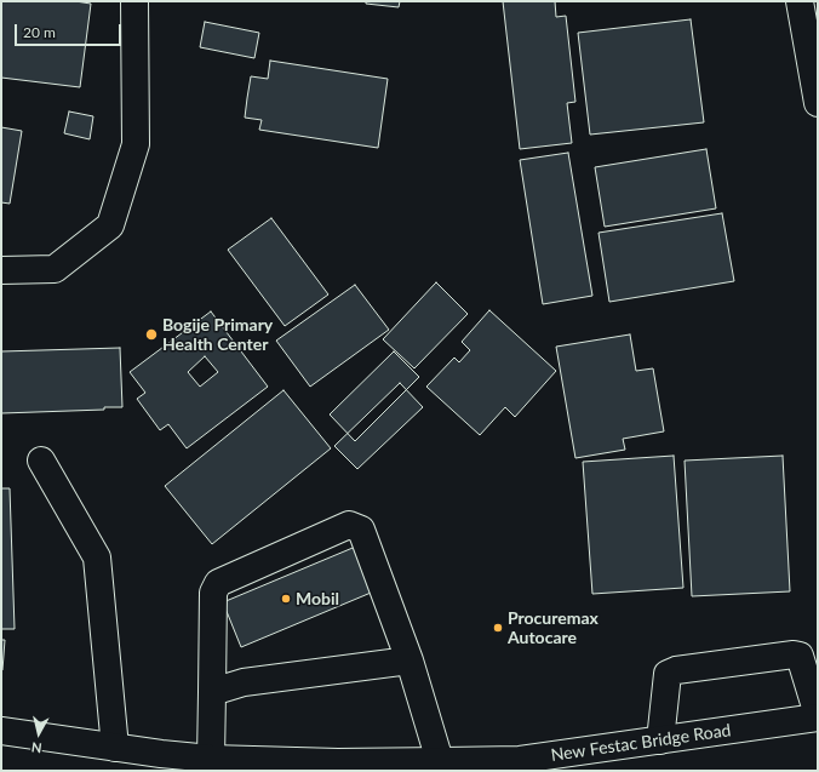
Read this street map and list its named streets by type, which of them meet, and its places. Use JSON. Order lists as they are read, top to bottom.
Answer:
{
  "streets": {
    "main road": ["New Festac Bridge Road"]
  },
  "places": ["Bogije Primary Health Center", "Mobil", "Procuremax Autocare"],
  "scale_bar": "20 m",
  "north": "bottom"
}
